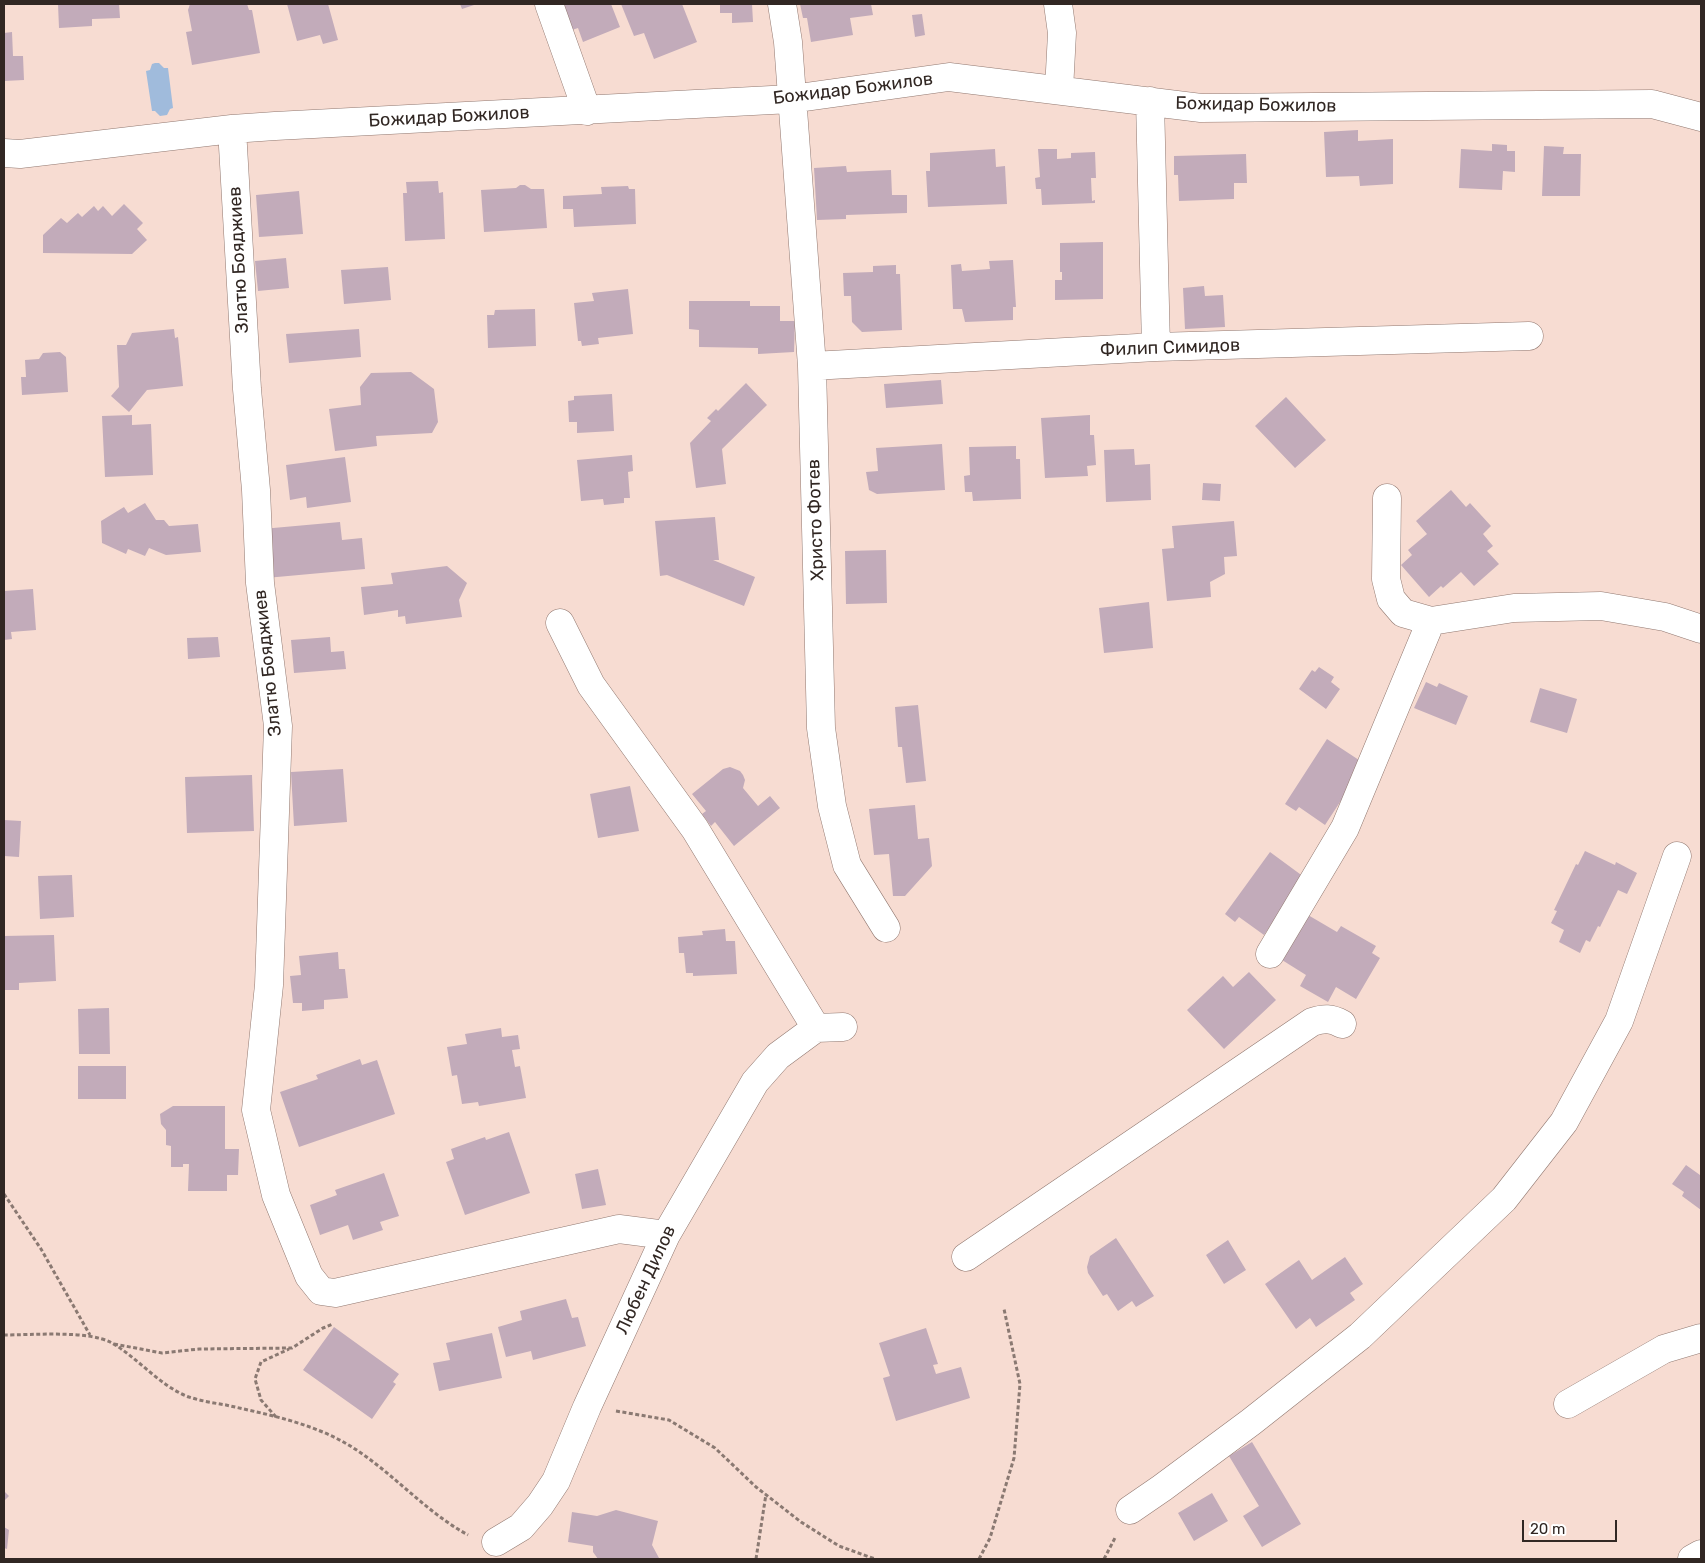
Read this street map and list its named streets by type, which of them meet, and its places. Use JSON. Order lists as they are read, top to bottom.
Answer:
{
  "streets": {
    "street": [
      "Божидар Божилов",
      "Златю Бояджиев",
      "Филип Симидов",
      "Христо Фотев",
      "Любен Дилов"
    ]
  },
  "crossings": [
    ["Божидар Божилов", "Златю Бояджиев"],
    ["Божидар Божилов", "Христо Фотев"],
    ["Златю Бояджиев", "Любен Дилов"],
    ["Филип Симидов", "Христо Фотев"]
  ],
  "scale_bar": "20 m"
}
